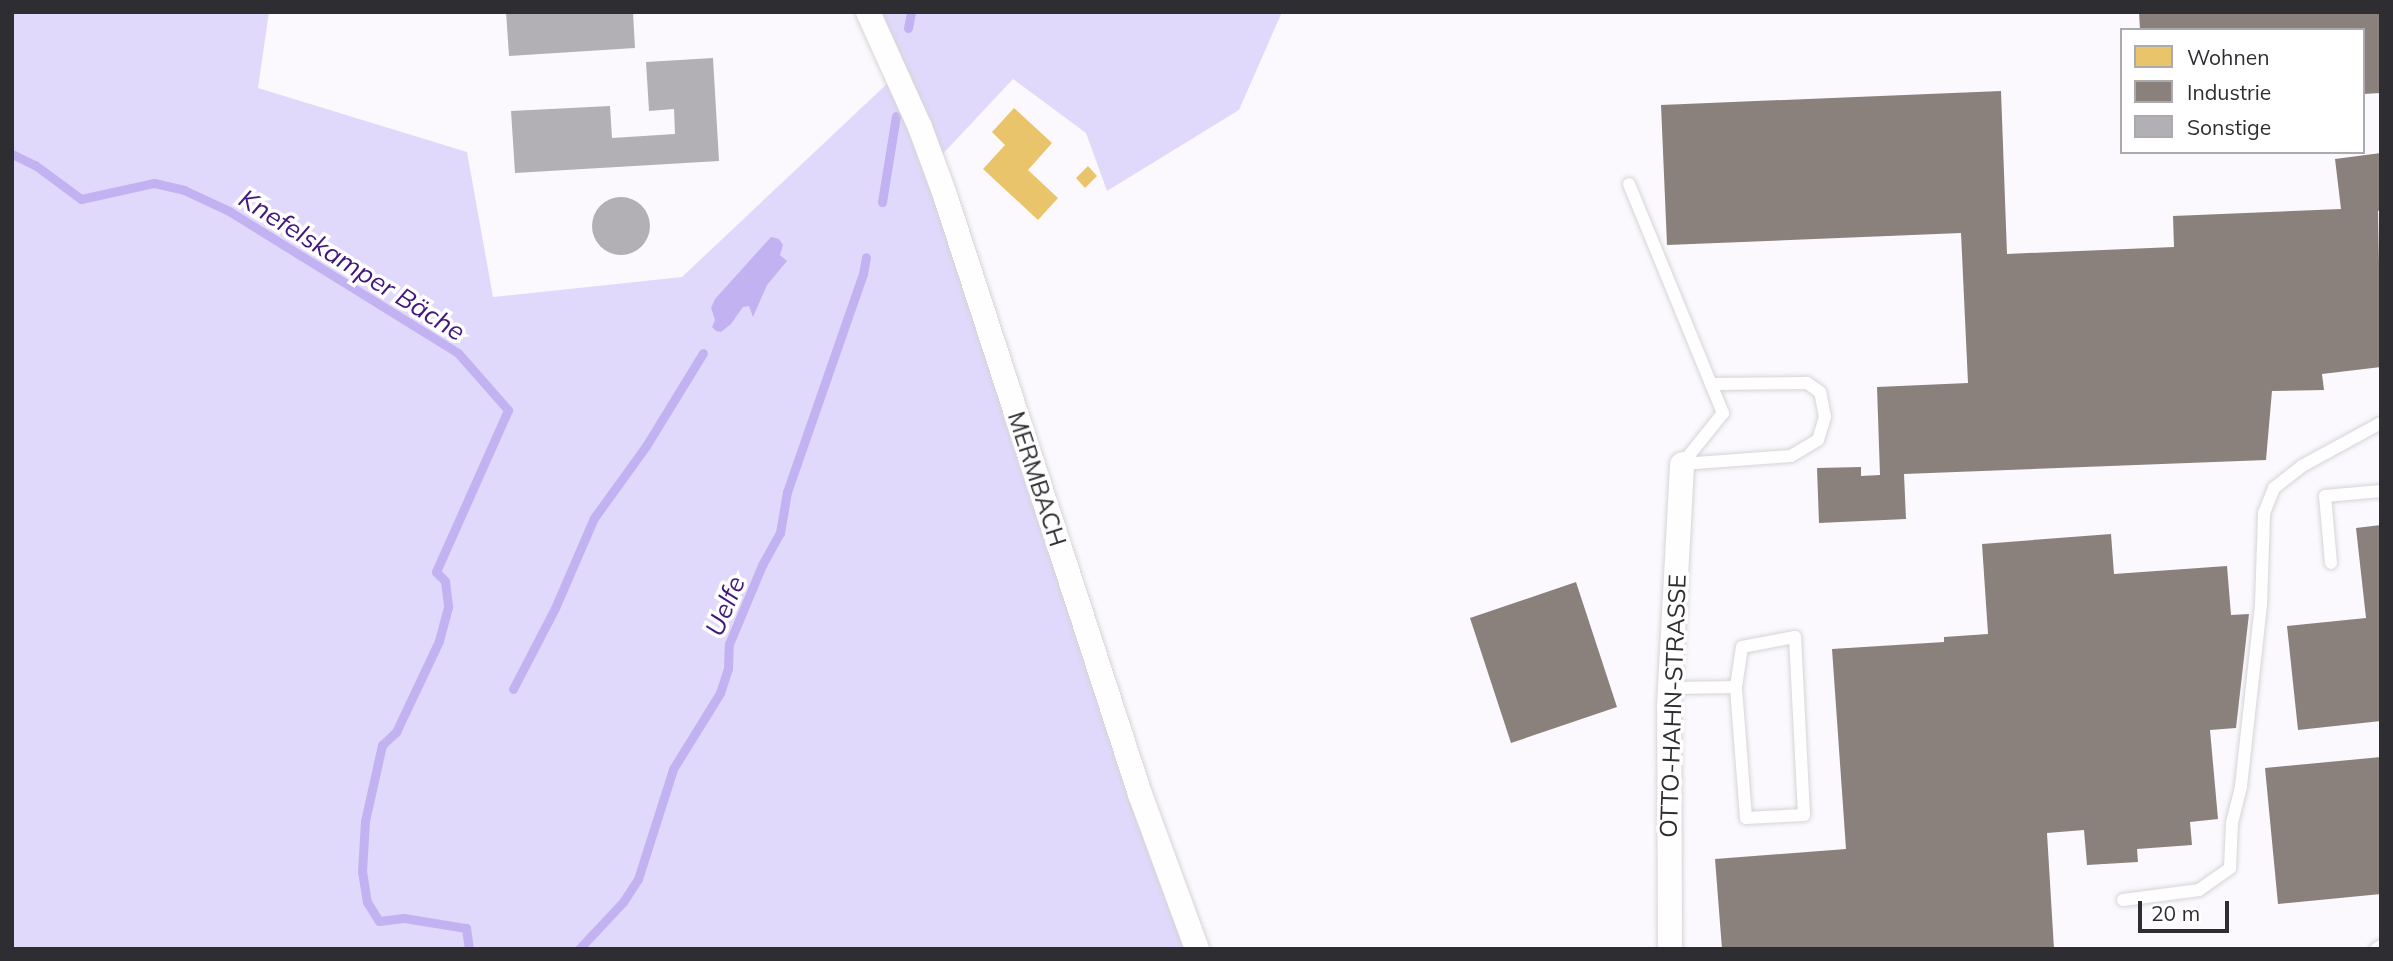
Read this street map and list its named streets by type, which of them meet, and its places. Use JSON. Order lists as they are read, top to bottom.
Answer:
{
  "streets": {
    "street": ["MERMBACH", "OTTO-HAHN-STRASSE"]
  },
  "water": ["Knefelskamper Bäche", "Uelfe"],
  "legend": ["Wohnen", "Industrie", "Sonstige"],
  "scale_bar": "20 m"
}
